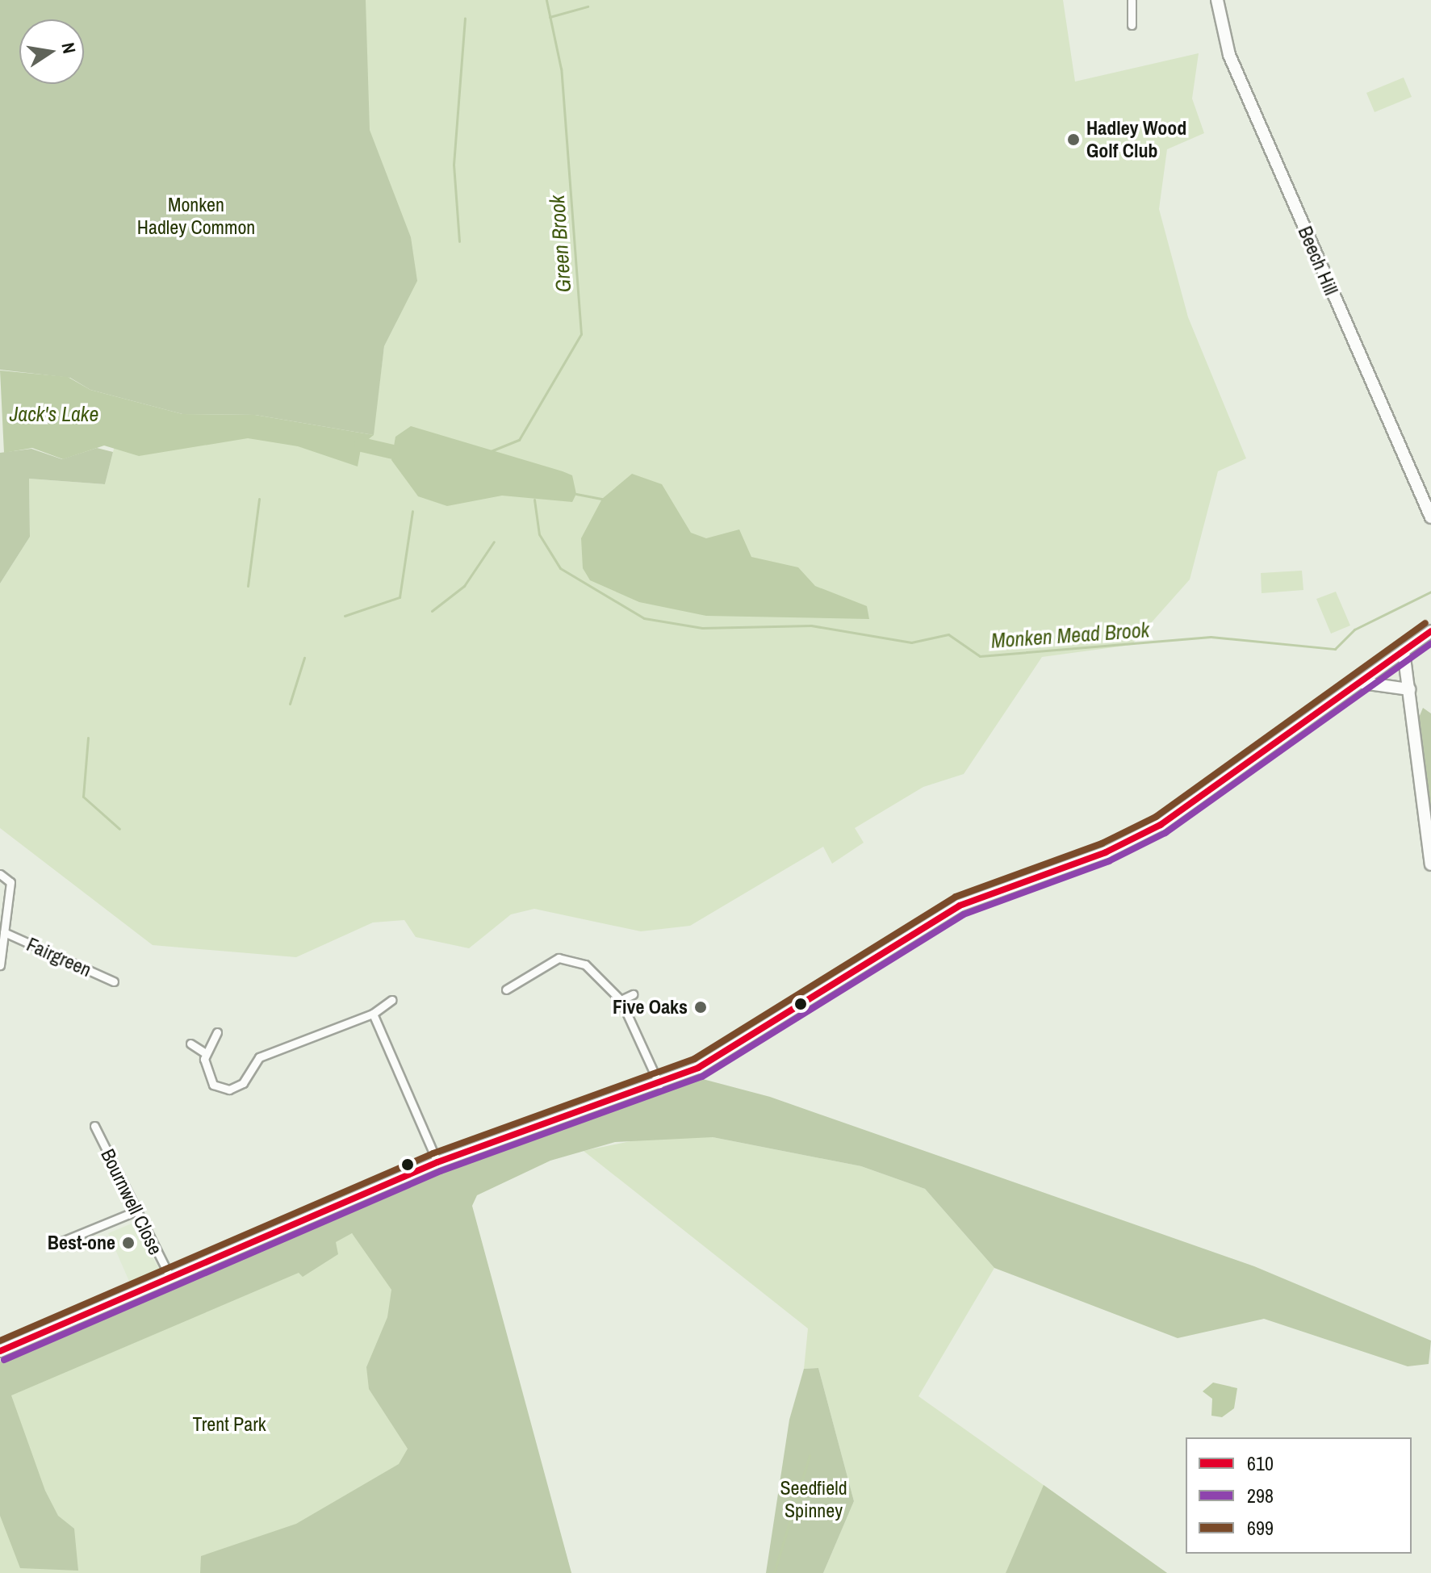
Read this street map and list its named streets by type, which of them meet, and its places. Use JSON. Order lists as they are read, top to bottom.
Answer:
{
  "streets": {
    "main road": ["Beech Hill"],
    "street": ["Fairgreen", "Bournwell Close"]
  },
  "water": ["Green Brook", "Jack's Lake", "Monken Mead Brook"],
  "parks": ["Monken Hadley Common", "Trent Park", "Seedfield Spinney"],
  "places": ["Hadley Wood Golf Club", "Five Oaks", "Best-one"],
  "lines": ["transit line 699", "transit line 610", "transit line 298"],
  "legend": ["610", "298", "699"],
  "north": "right"
}
